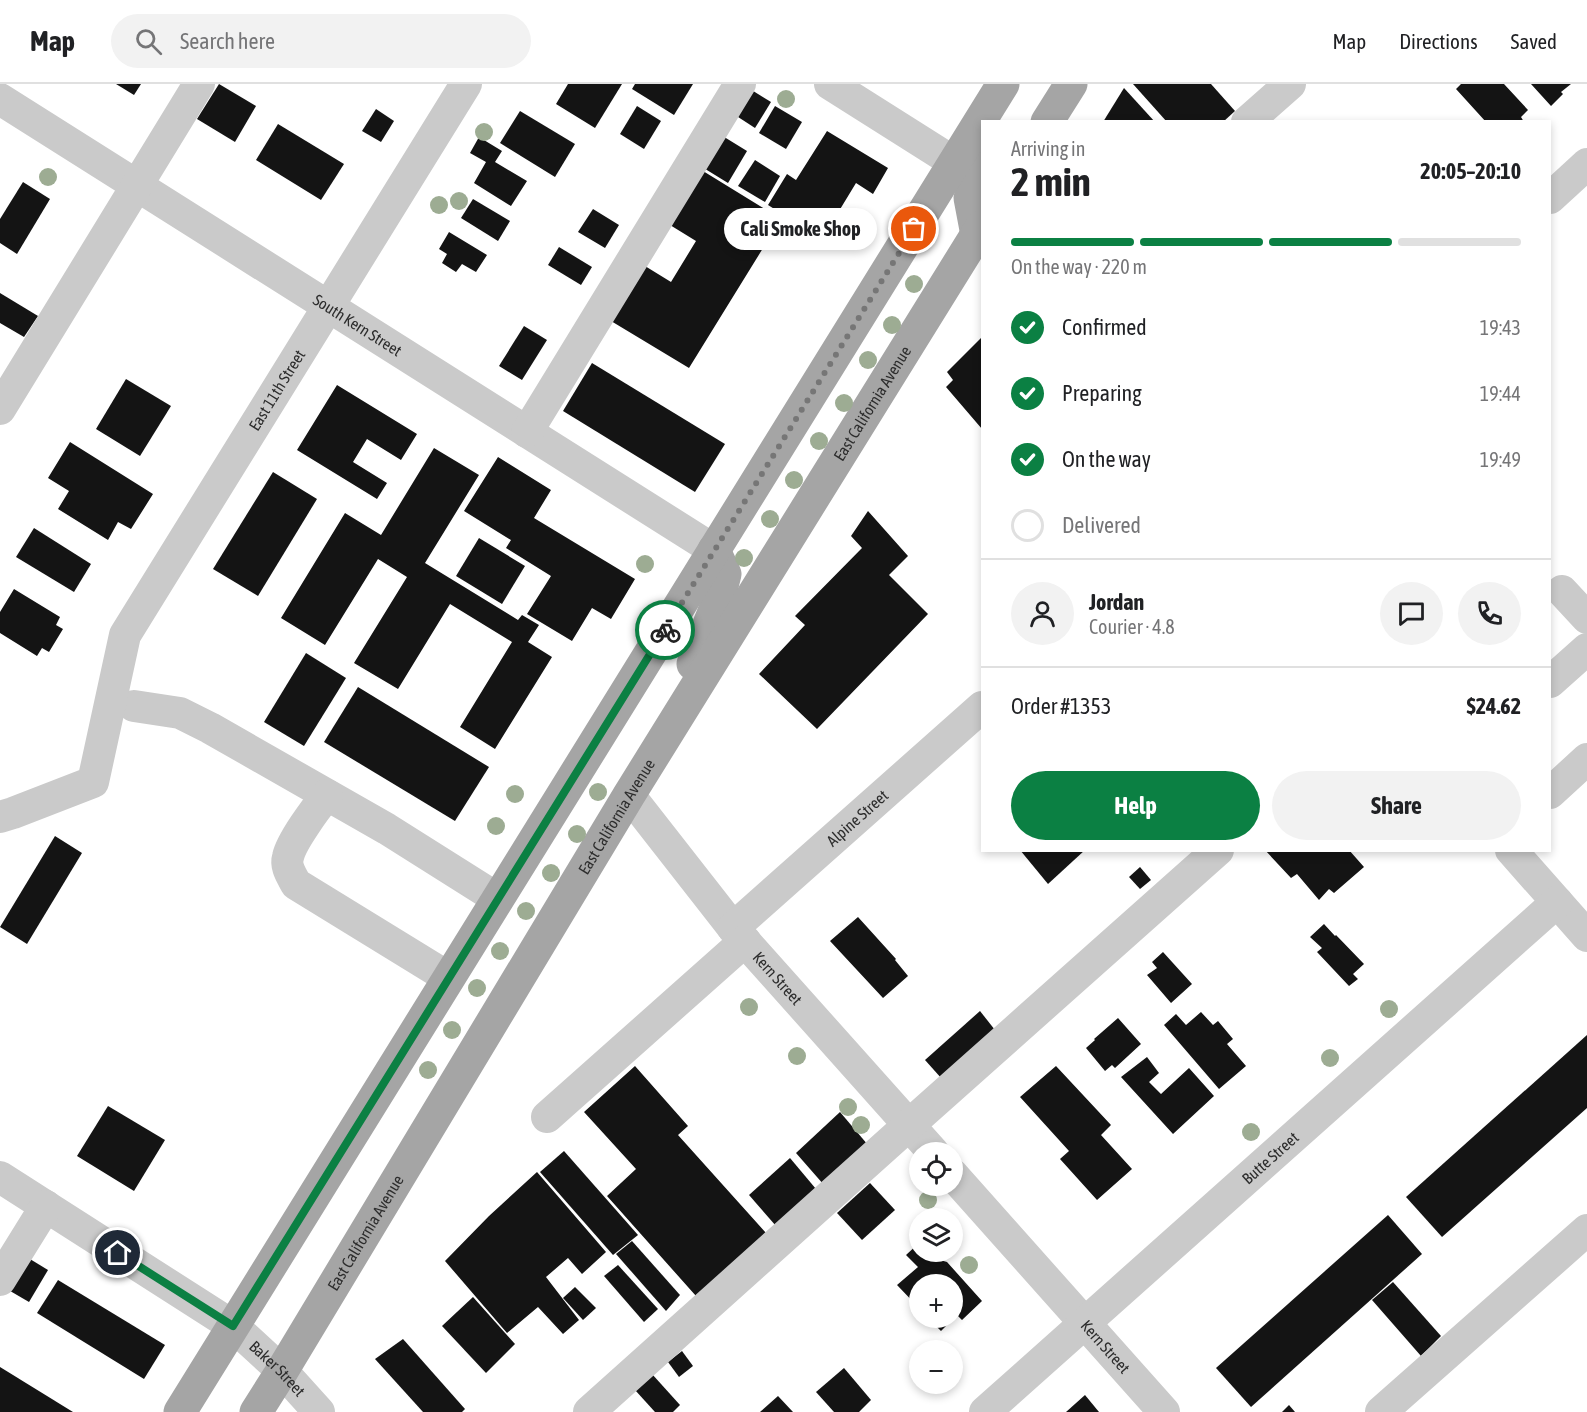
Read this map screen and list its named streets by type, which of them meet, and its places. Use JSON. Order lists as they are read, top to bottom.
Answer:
{
  "streets": {
    "main road": ["East California Avenue"],
    "street": [
      "South Kern Street",
      "East 11th Street",
      "Alpine Street",
      "Kern Street",
      "Butte Street",
      "Baker Street"
    ]
  },
  "crossings": [
    ["South Kern Street", "East 11th Street"],
    ["East California Avenue", "Kern Street"],
    ["East California Avenue", "Baker Street"],
    ["Alpine Street", "Kern Street"],
    ["Kern Street", "Butte Street"]
  ],
  "places": ["Cali Smoke Shop"],
  "page": {
    "header": "Map",
    "search": "Search here",
    "nav": ["Map", "Directions", "Saved"],
    "heading": ["2 min", "Arriving in", "20:05–20:10"],
    "panel": [
      "Jordan",
      "Courier · 4.8",
      "Order #1353",
      "$24.62"
    ],
    "bubble": "Cali Smoke Shop",
    "bar": "On the way · 220 m",
    "list": [
      ["Confirmed", "19:43"],
      ["Preparing", "19:44"],
      ["On the way", "19:49"],
      "Delivered"
    ],
    "buttons": ["Help", "Share"],
    "map_buttons": ["+", "−"]
  }
}
